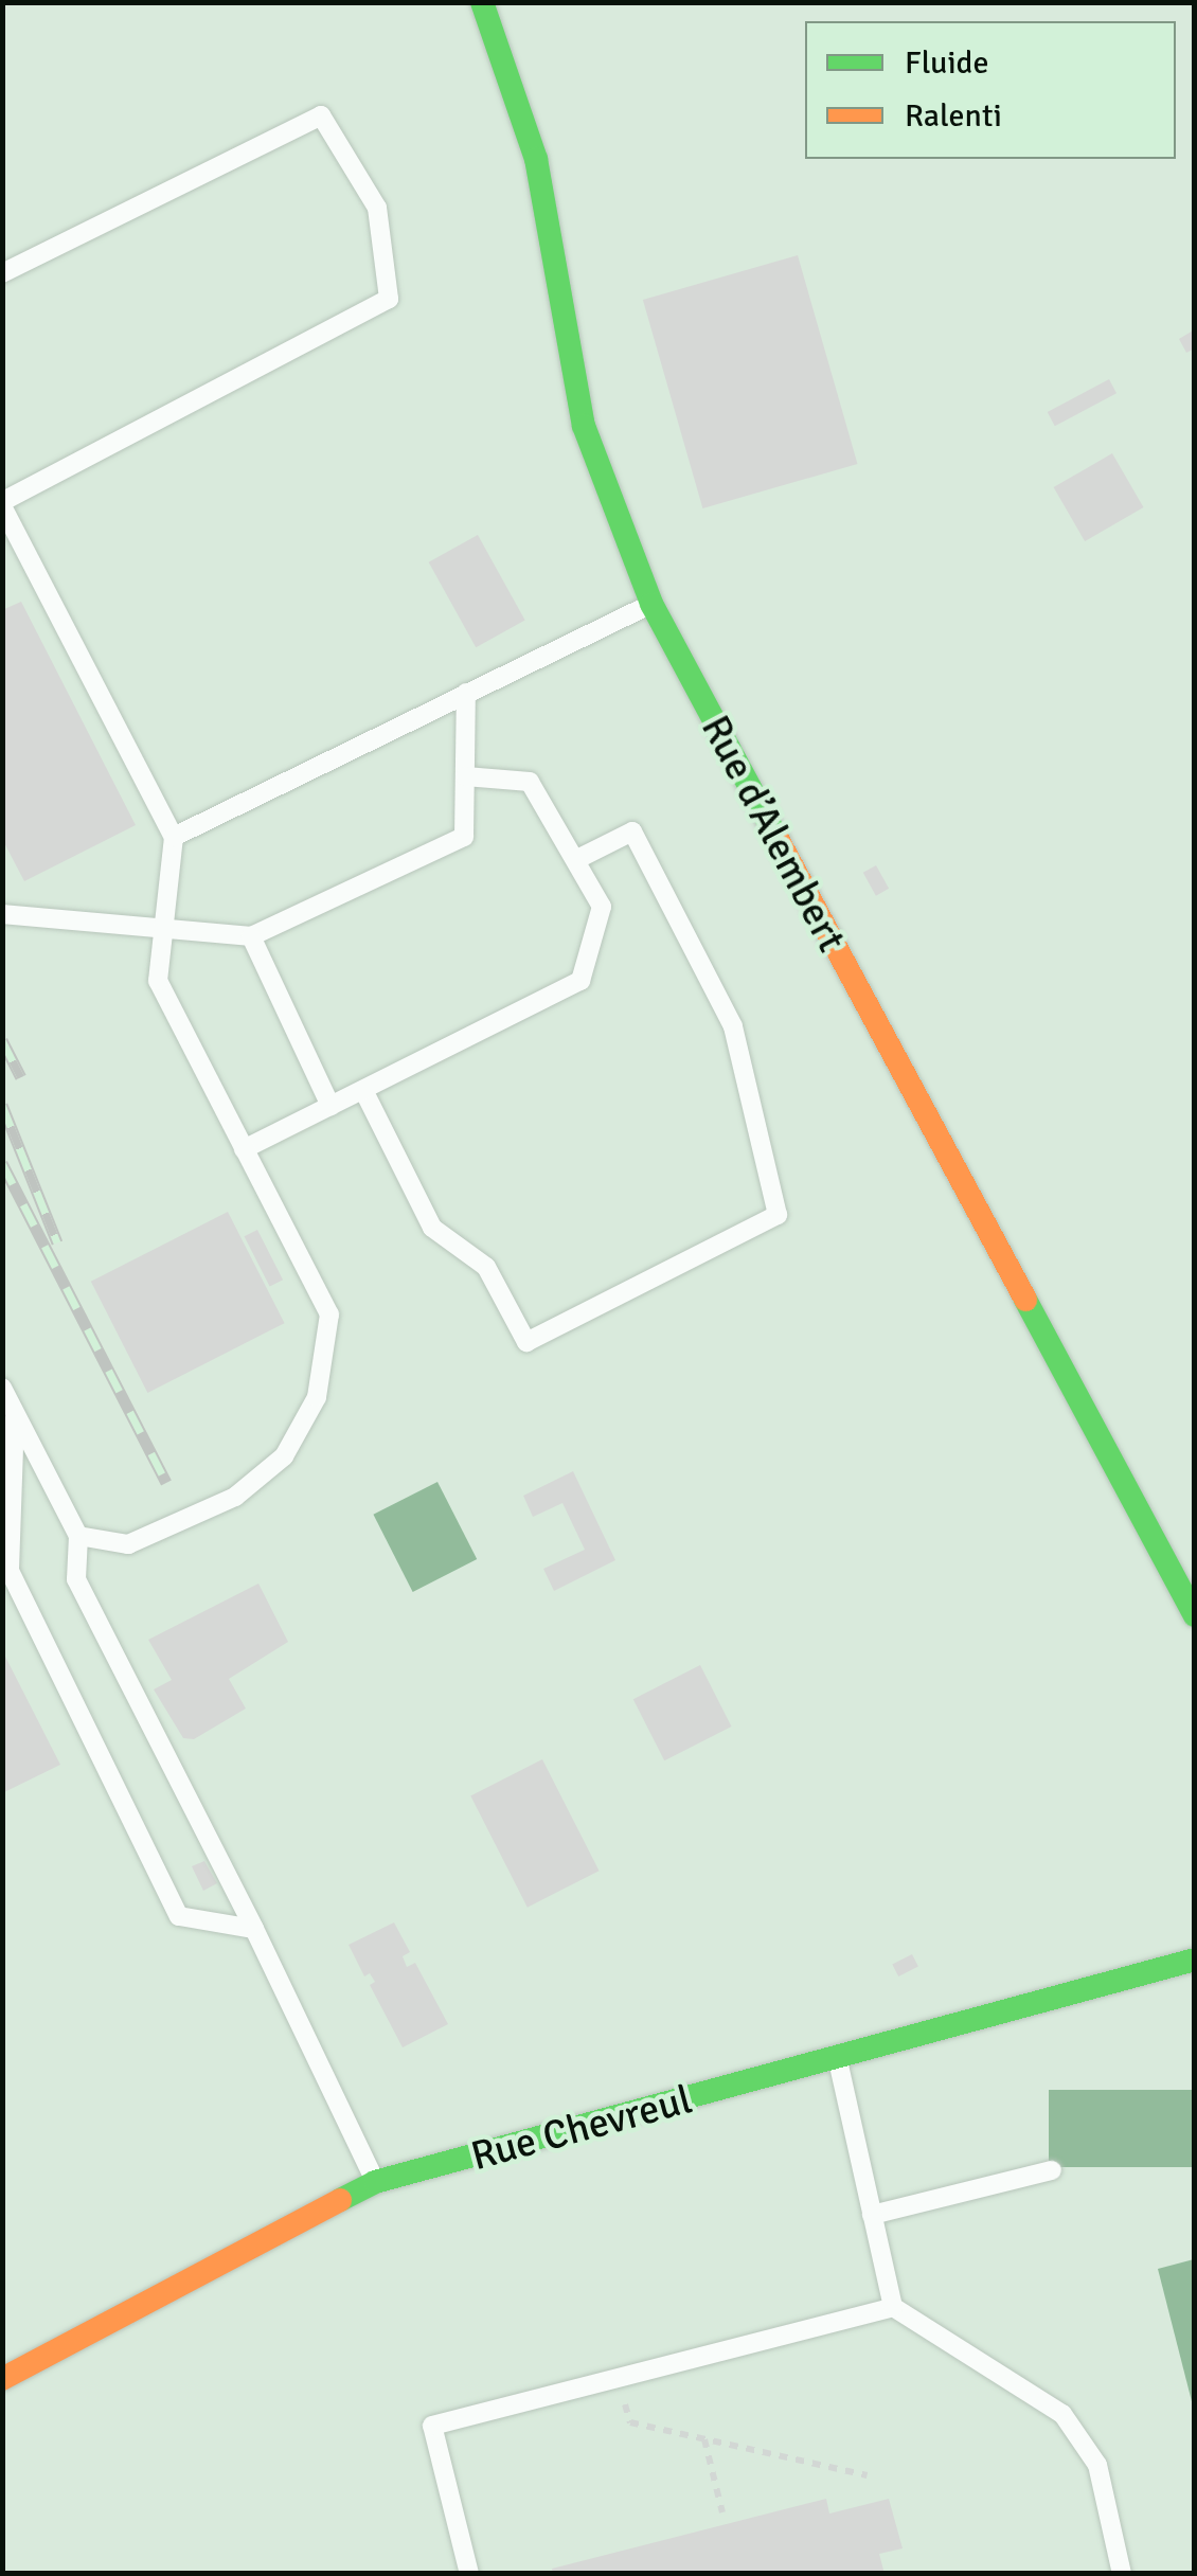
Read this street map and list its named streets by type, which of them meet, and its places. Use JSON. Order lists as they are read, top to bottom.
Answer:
{
  "streets": {
    "street": ["Rue d’Alembert", "Rue Chevreul"]
  },
  "legend": ["Fluide", "Ralenti"]
}
